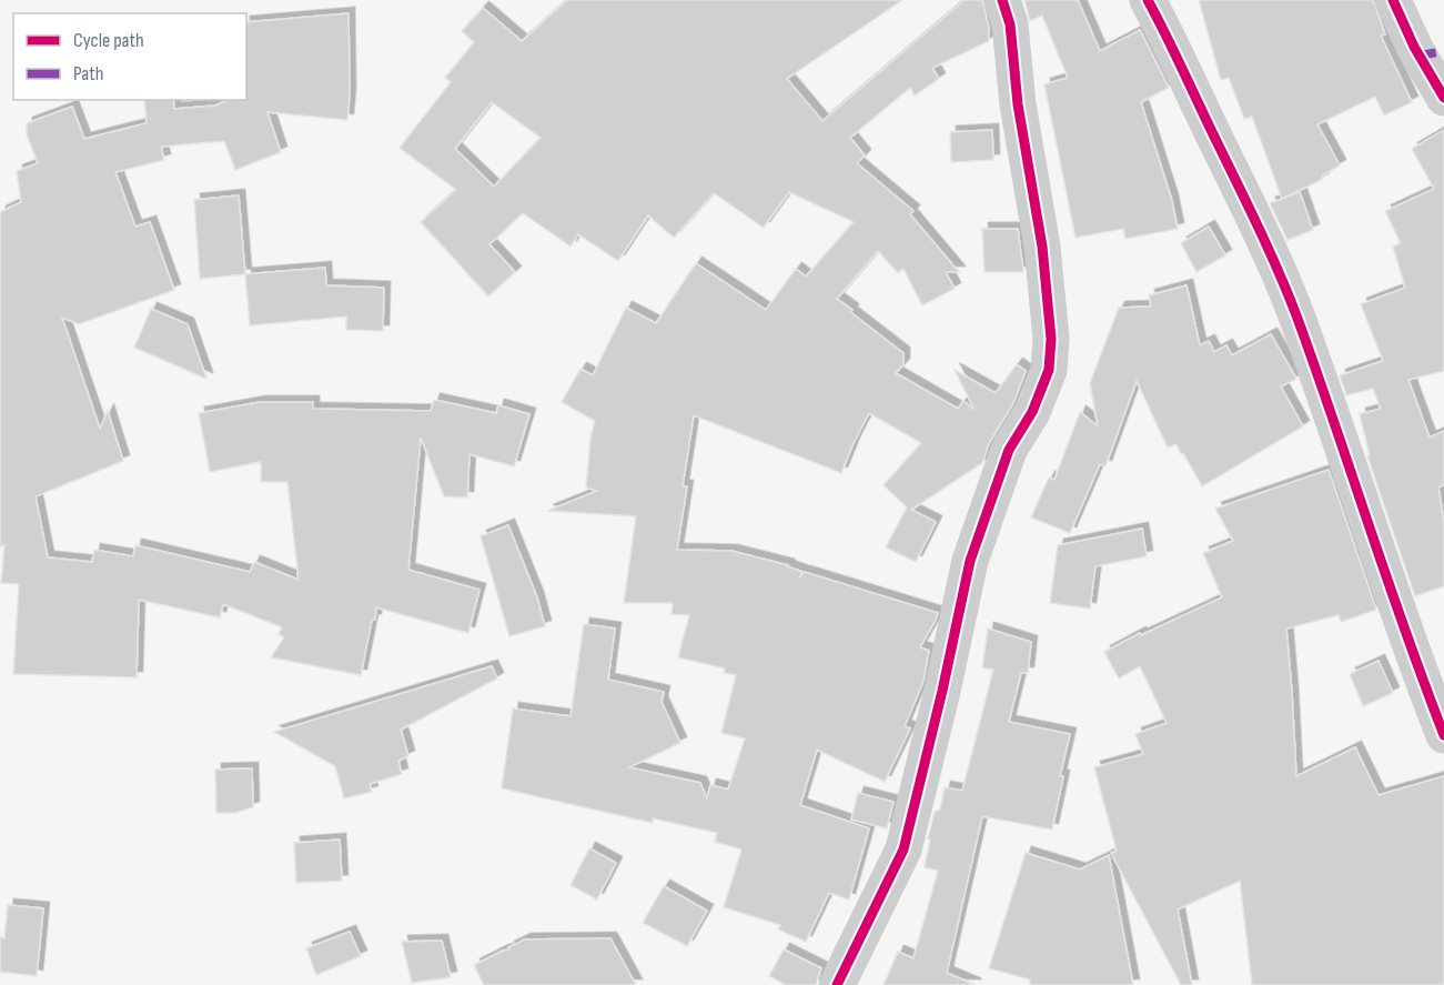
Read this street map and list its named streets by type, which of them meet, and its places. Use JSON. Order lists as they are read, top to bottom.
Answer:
{
  "legend": ["Cycle path", "Path"]
}
